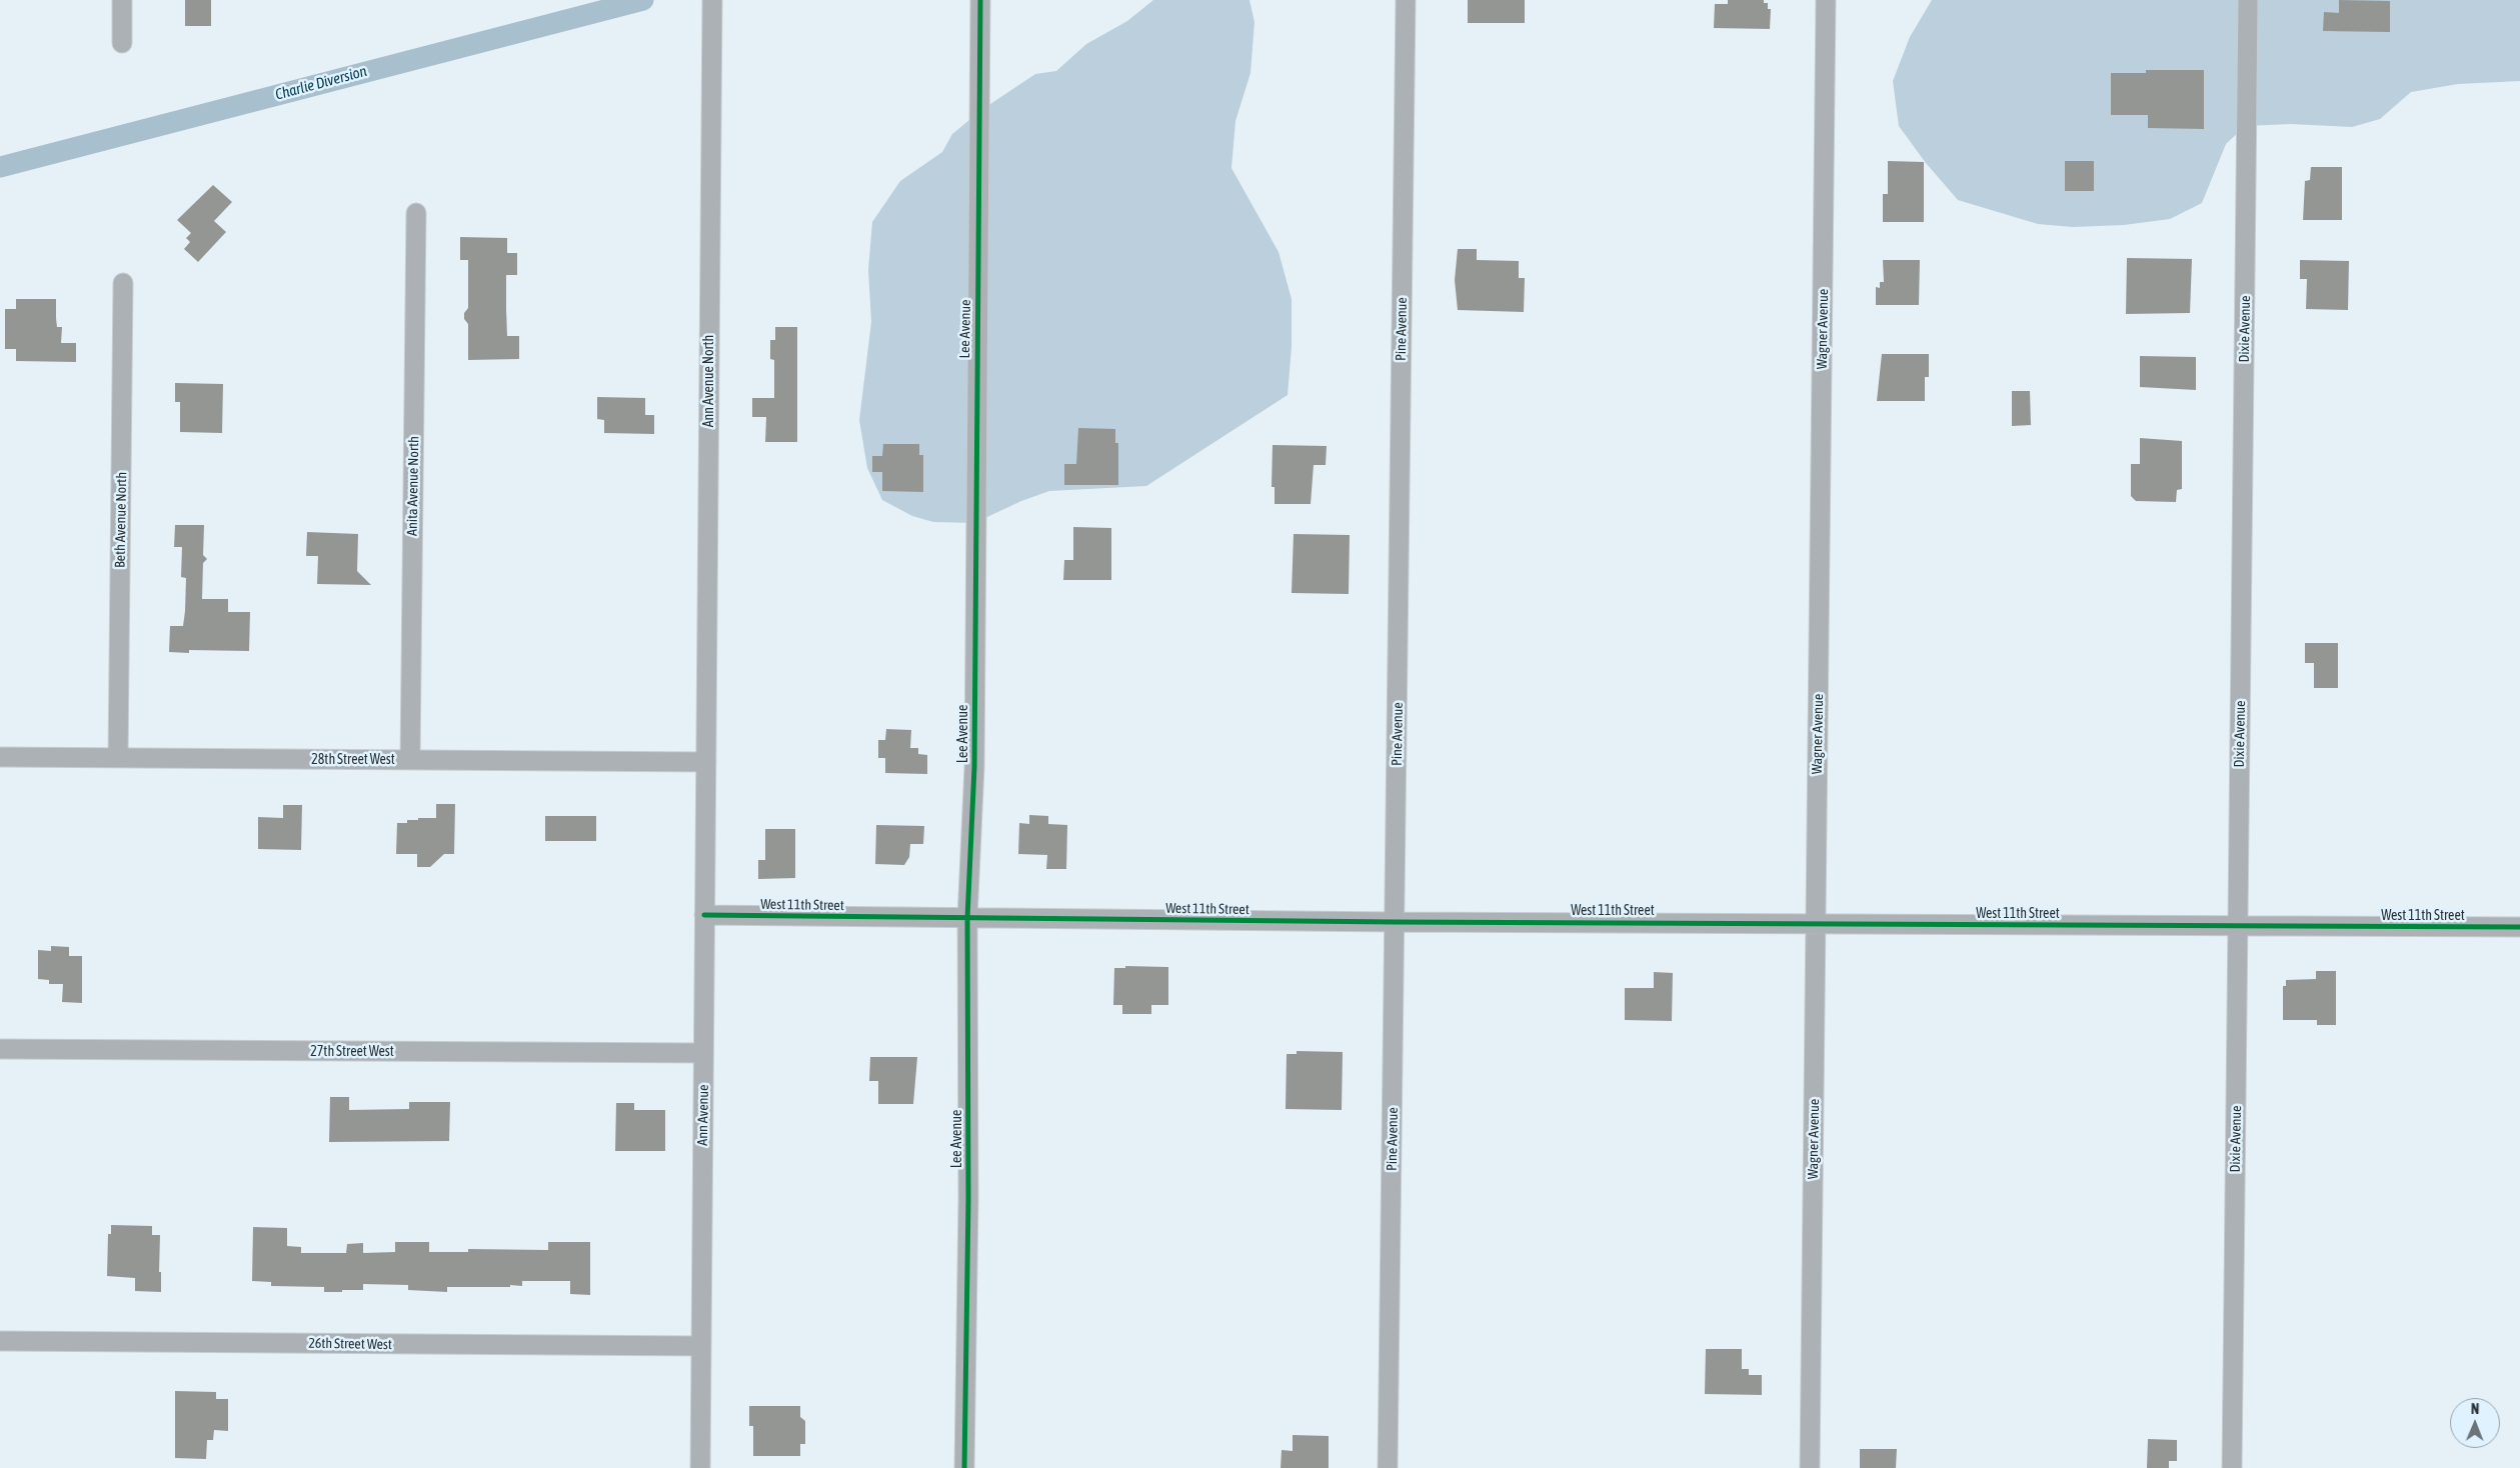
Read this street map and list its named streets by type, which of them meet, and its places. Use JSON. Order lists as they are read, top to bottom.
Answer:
{
  "streets": {
    "street": [
      "Lee Avenue",
      "Pine Avenue",
      "Wagner Avenue",
      "Dixie Avenue",
      "Ann Avenue North",
      "Anita Avenue North",
      "Beth Avenue North",
      "28th Street West",
      "West 11th Street",
      "27th Street West",
      "Ann Avenue",
      "26th Street West"
    ]
  },
  "crossings": [
    ["Lee Avenue", "West 11th Street"],
    ["Pine Avenue", "West 11th Street"],
    ["Wagner Avenue", "West 11th Street"],
    ["Dixie Avenue", "West 11th Street"],
    ["Ann Avenue North", "28th Street West"],
    ["Ann Avenue North", "Ann Avenue"],
    ["Anita Avenue North", "28th Street West"],
    ["Beth Avenue North", "28th Street West"],
    ["28th Street West", "Ann Avenue"],
    ["West 11th Street", "Ann Avenue"],
    ["27th Street West", "Ann Avenue"],
    ["Ann Avenue", "26th Street West"]
  ],
  "water": ["Charlie Diversion"],
  "north": "top"
}
